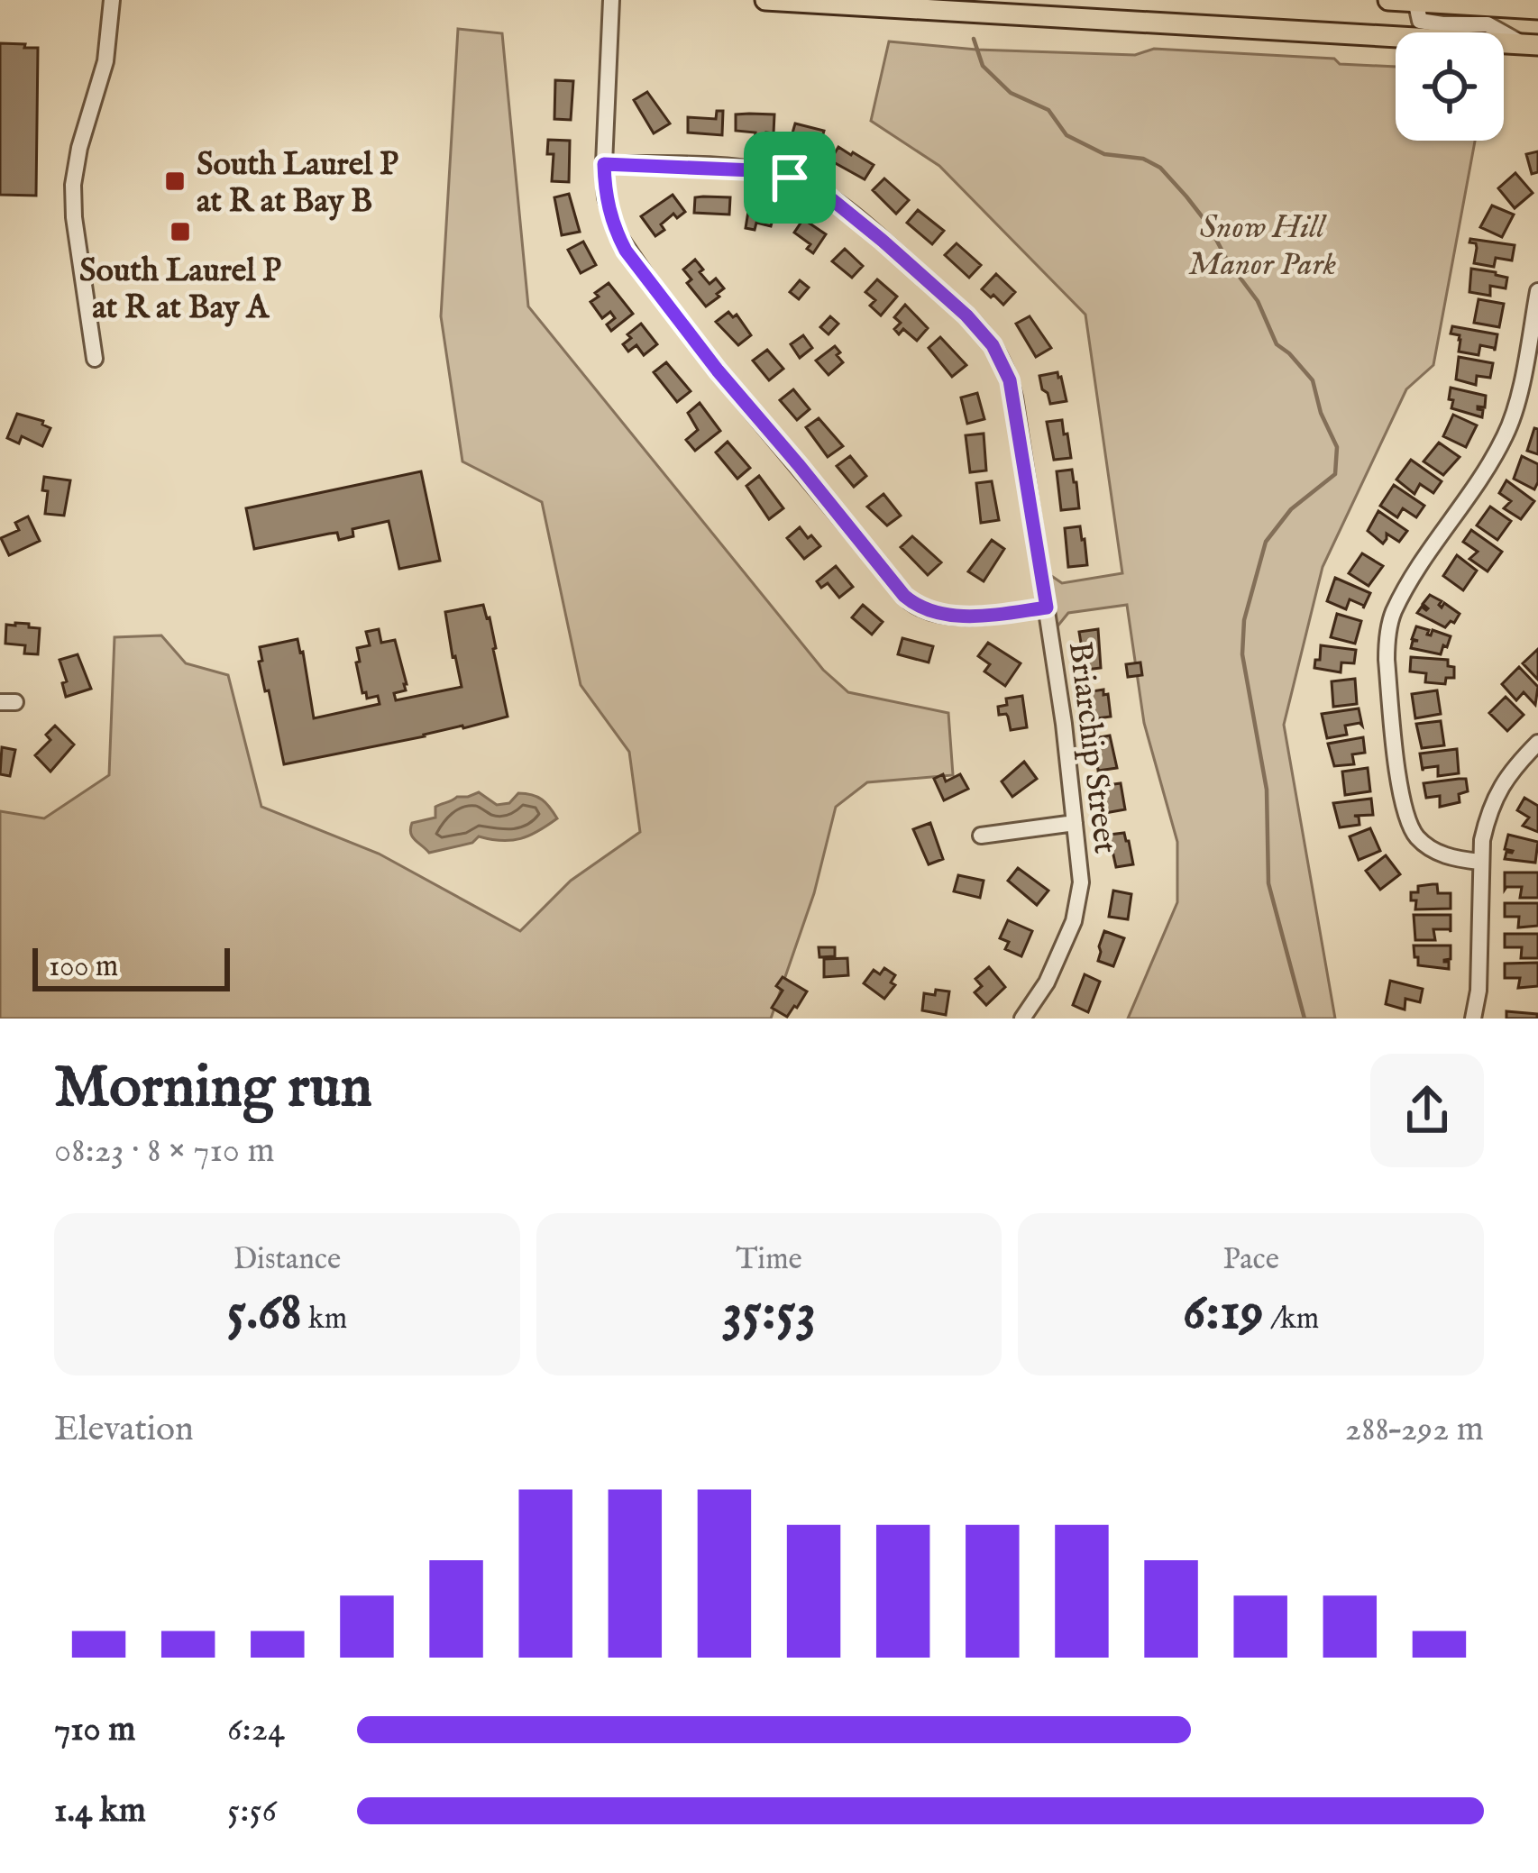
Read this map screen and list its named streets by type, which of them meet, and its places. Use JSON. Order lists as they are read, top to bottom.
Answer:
{
  "streets": {
    "street": ["Briarchip Street"]
  },
  "parks": ["Snow Hill Manor Park"],
  "places": {
    "transit": ["South Laurel P at R at Bay B", "South Laurel P at R at Bay A"]
  },
  "scale_bar": "100 m",
  "page": {
    "scale": "100 m",
    "heading": ["Morning run", "08:23 · 8 × 710 m"],
    "stats": [
      ["Distance", "5.68 km"],
      ["Time", "35:53"],
      ["Pace", "6:19 /km"]
    ],
    "chart": ["Elevation", "288–292 m"],
    "list": [
      {
        "name": "710 m",
        "note": "6:24"
      },
      {
        "name": "1.4 km",
        "note": "5:56"
      }
    ]
  }
}
